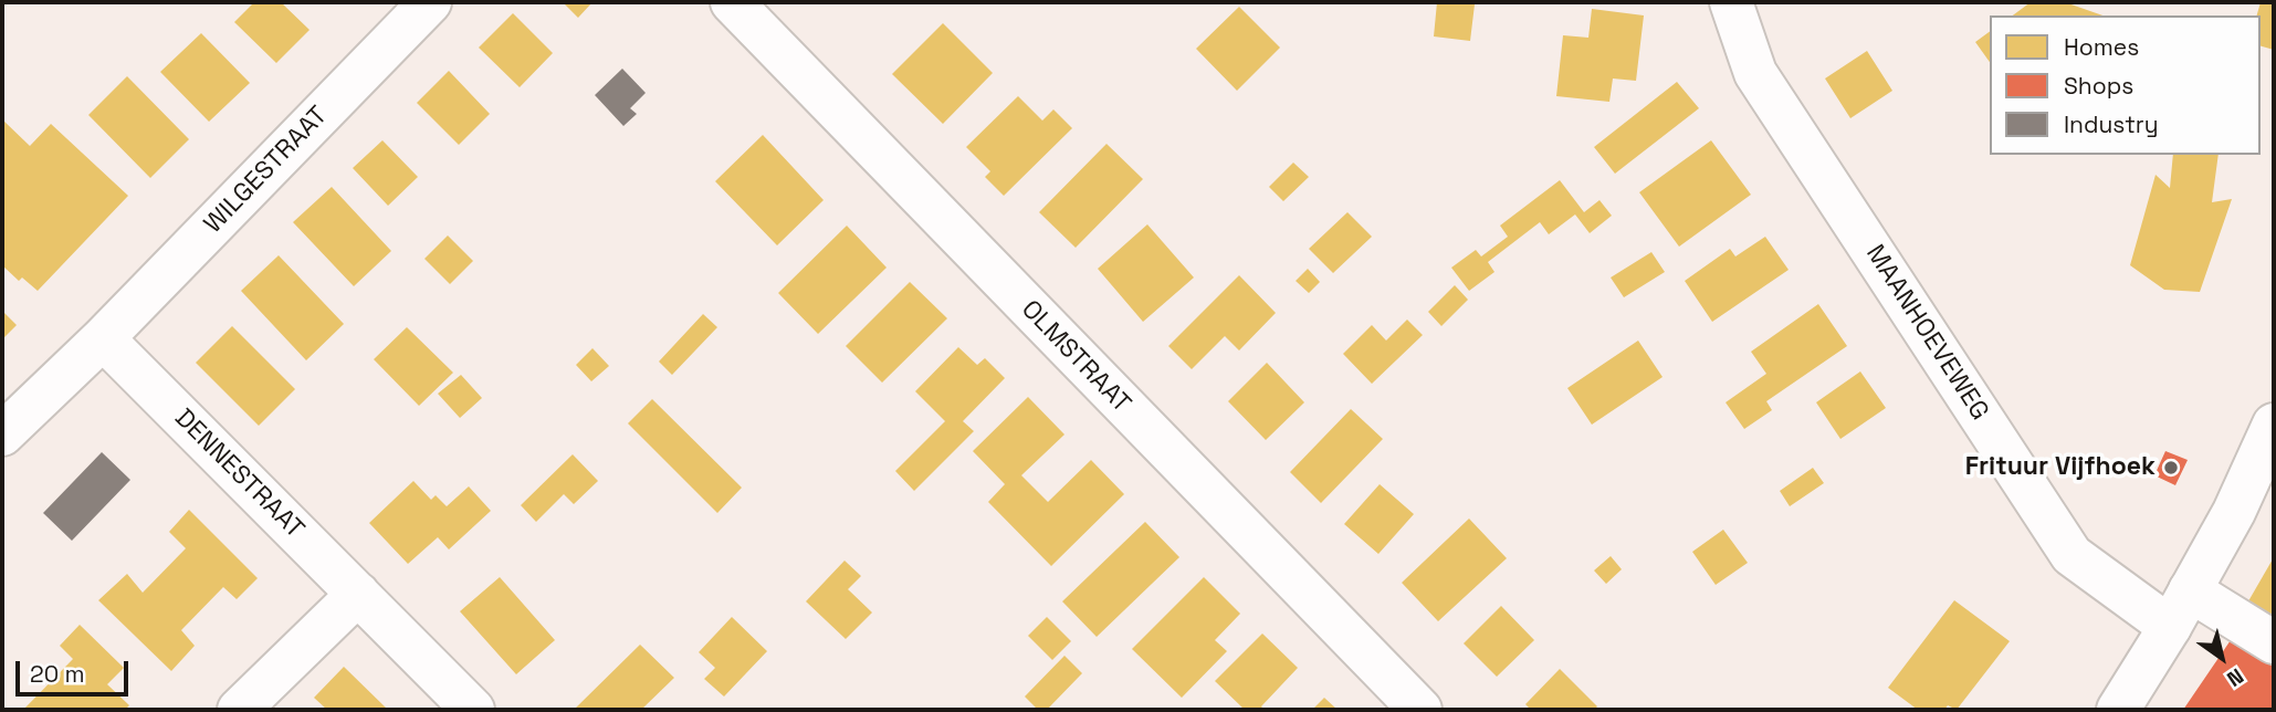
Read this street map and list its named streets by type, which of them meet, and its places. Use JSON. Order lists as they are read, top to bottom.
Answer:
{
  "streets": {
    "street": [
      "WILGESTRAAT",
      "MAANHOEVEWEG",
      "OLMSTRAAT",
      "DENNESTRAAT"
    ]
  },
  "crossings": [
    ["WILGESTRAAT", "DENNESTRAAT"]
  ],
  "places": ["Frituur Vijfhoek"],
  "legend": ["Homes", "Shops", "Industry"],
  "scale_bar": "20 m",
  "north": "bottom right"
}
